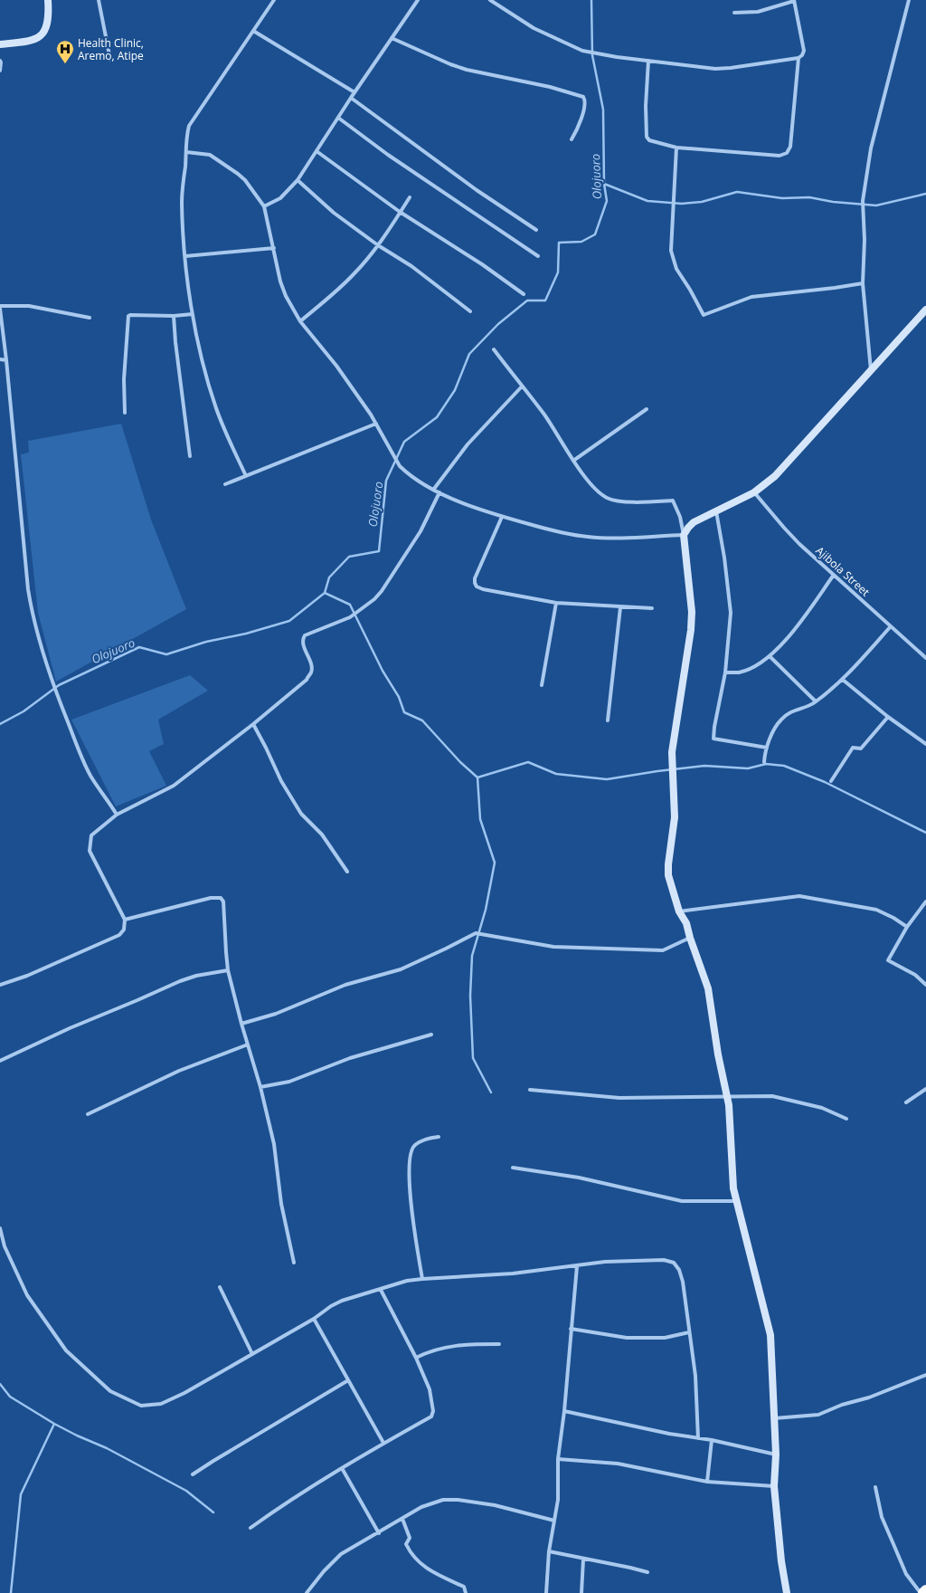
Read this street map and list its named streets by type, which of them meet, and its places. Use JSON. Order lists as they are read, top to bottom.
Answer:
{
  "streets": {
    "street": ["Ajibola Street"]
  },
  "water": ["Olojuoro"],
  "places": {
    "hospital": ["Health Clinic, Aremo, Atipe"]
  }
}
